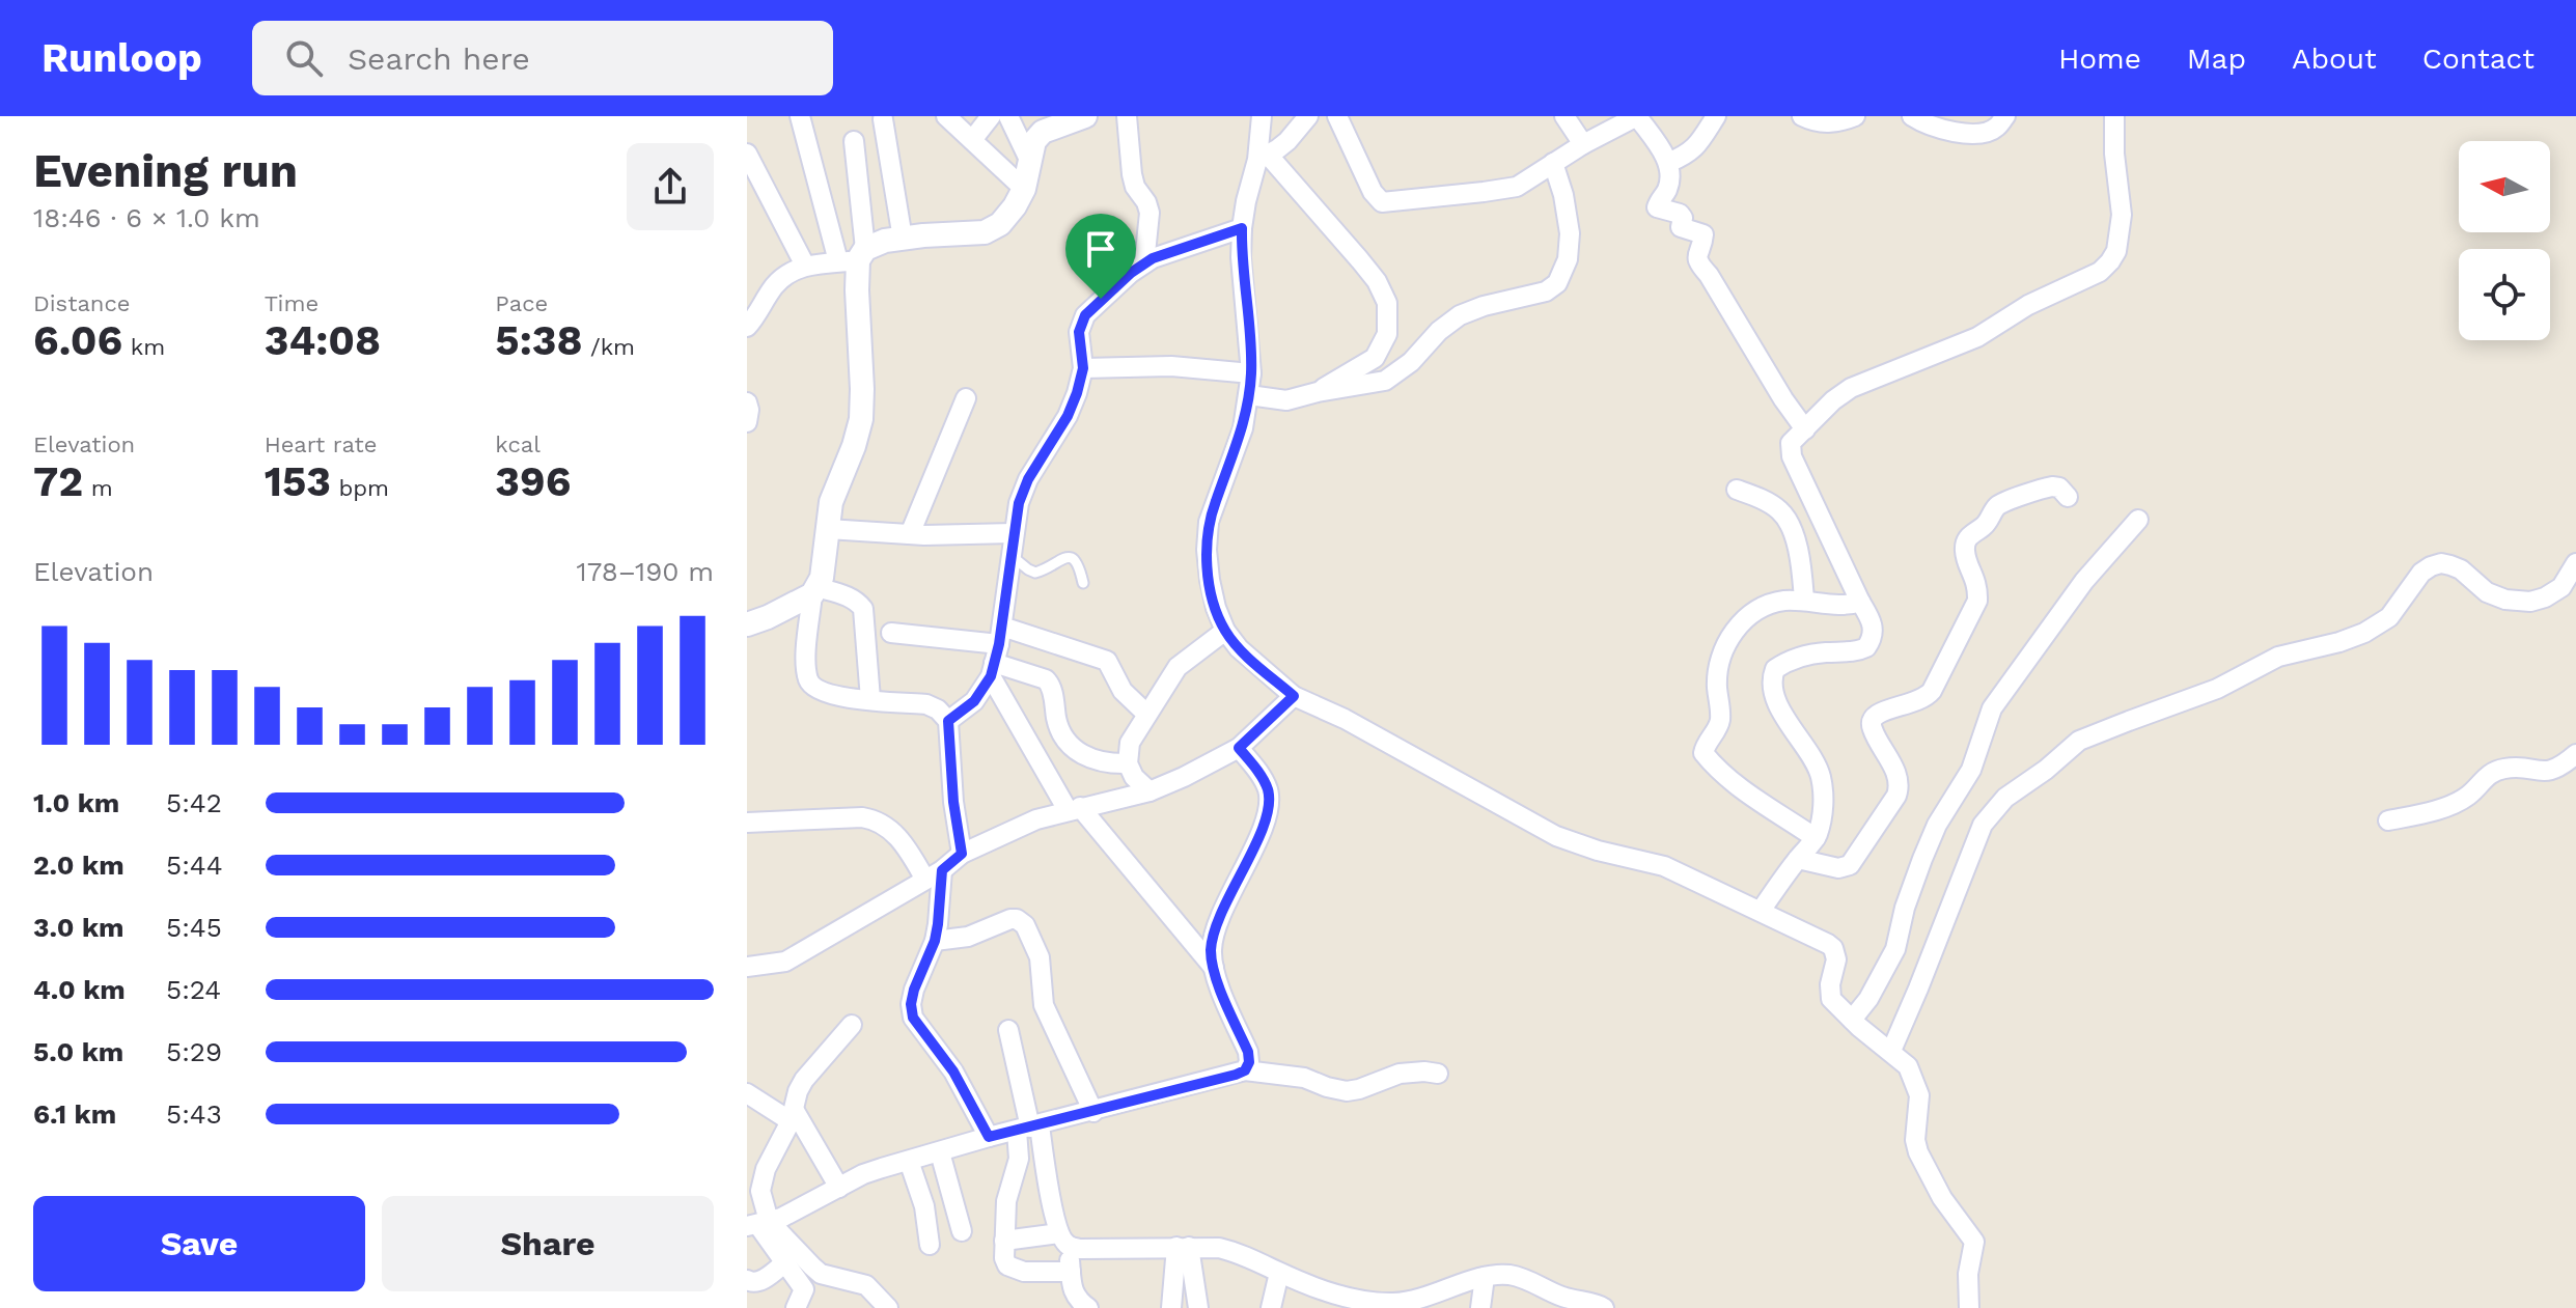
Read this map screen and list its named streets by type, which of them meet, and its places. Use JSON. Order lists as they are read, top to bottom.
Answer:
{
  "north": "left",
  "page": {
    "header": "Runloop",
    "search": "Search here",
    "nav": [
      "Home",
      "Map",
      "About",
      "Contact"
    ],
    "heading": ["Evening run", "18:46 · 6 × 1.0 km"],
    "stats": [
      ["Distance", "6.06 km"],
      ["Time", "34:08"],
      ["Pace", "5:38 /km"],
      ["Elevation", "72 m"],
      ["Heart rate", "153 bpm"],
      ["kcal", "396"]
    ],
    "chart": ["Elevation", "178–190 m"],
    "list": [
      {
        "name": "1.0 km",
        "note": "5:42"
      },
      {
        "name": "2.0 km",
        "note": "5:44"
      },
      {
        "name": "3.0 km",
        "note": "5:45"
      },
      {
        "name": "4.0 km",
        "note": "5:24"
      },
      {
        "name": "5.0 km",
        "note": "5:29"
      },
      {
        "name": "6.1 km",
        "note": "5:43"
      }
    ],
    "buttons": ["Save", "Share"]
  }
}
